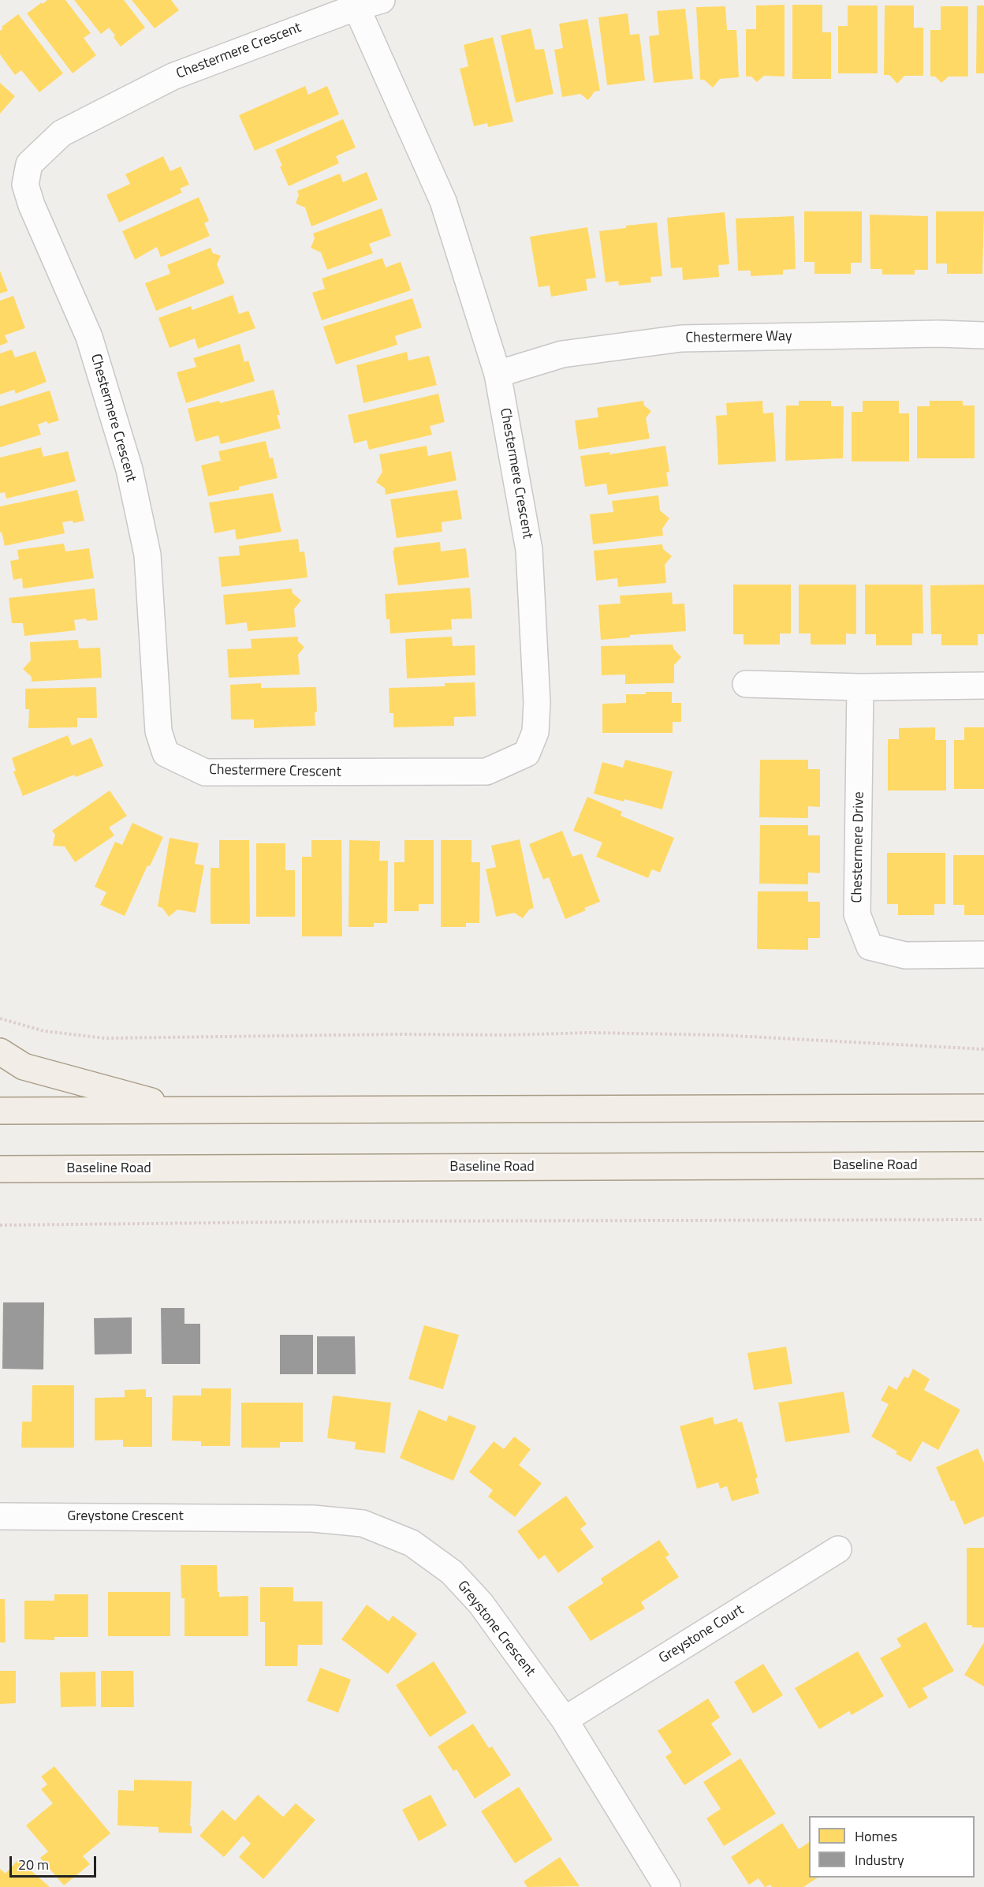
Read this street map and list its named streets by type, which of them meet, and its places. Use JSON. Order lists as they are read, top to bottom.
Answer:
{
  "streets": {
    "main road": ["Baseline Road"],
    "street": [
      "Chestermere Crescent",
      "Chestermere Way",
      "Chestermere Drive",
      "Greystone Crescent",
      "Greystone Court"
    ]
  },
  "crossings": [
    ["Chestermere Crescent", "Chestermere Way"],
    ["Greystone Crescent", "Greystone Court"]
  ],
  "legend": ["Homes", "Industry"],
  "scale_bar": "20 m"
}
